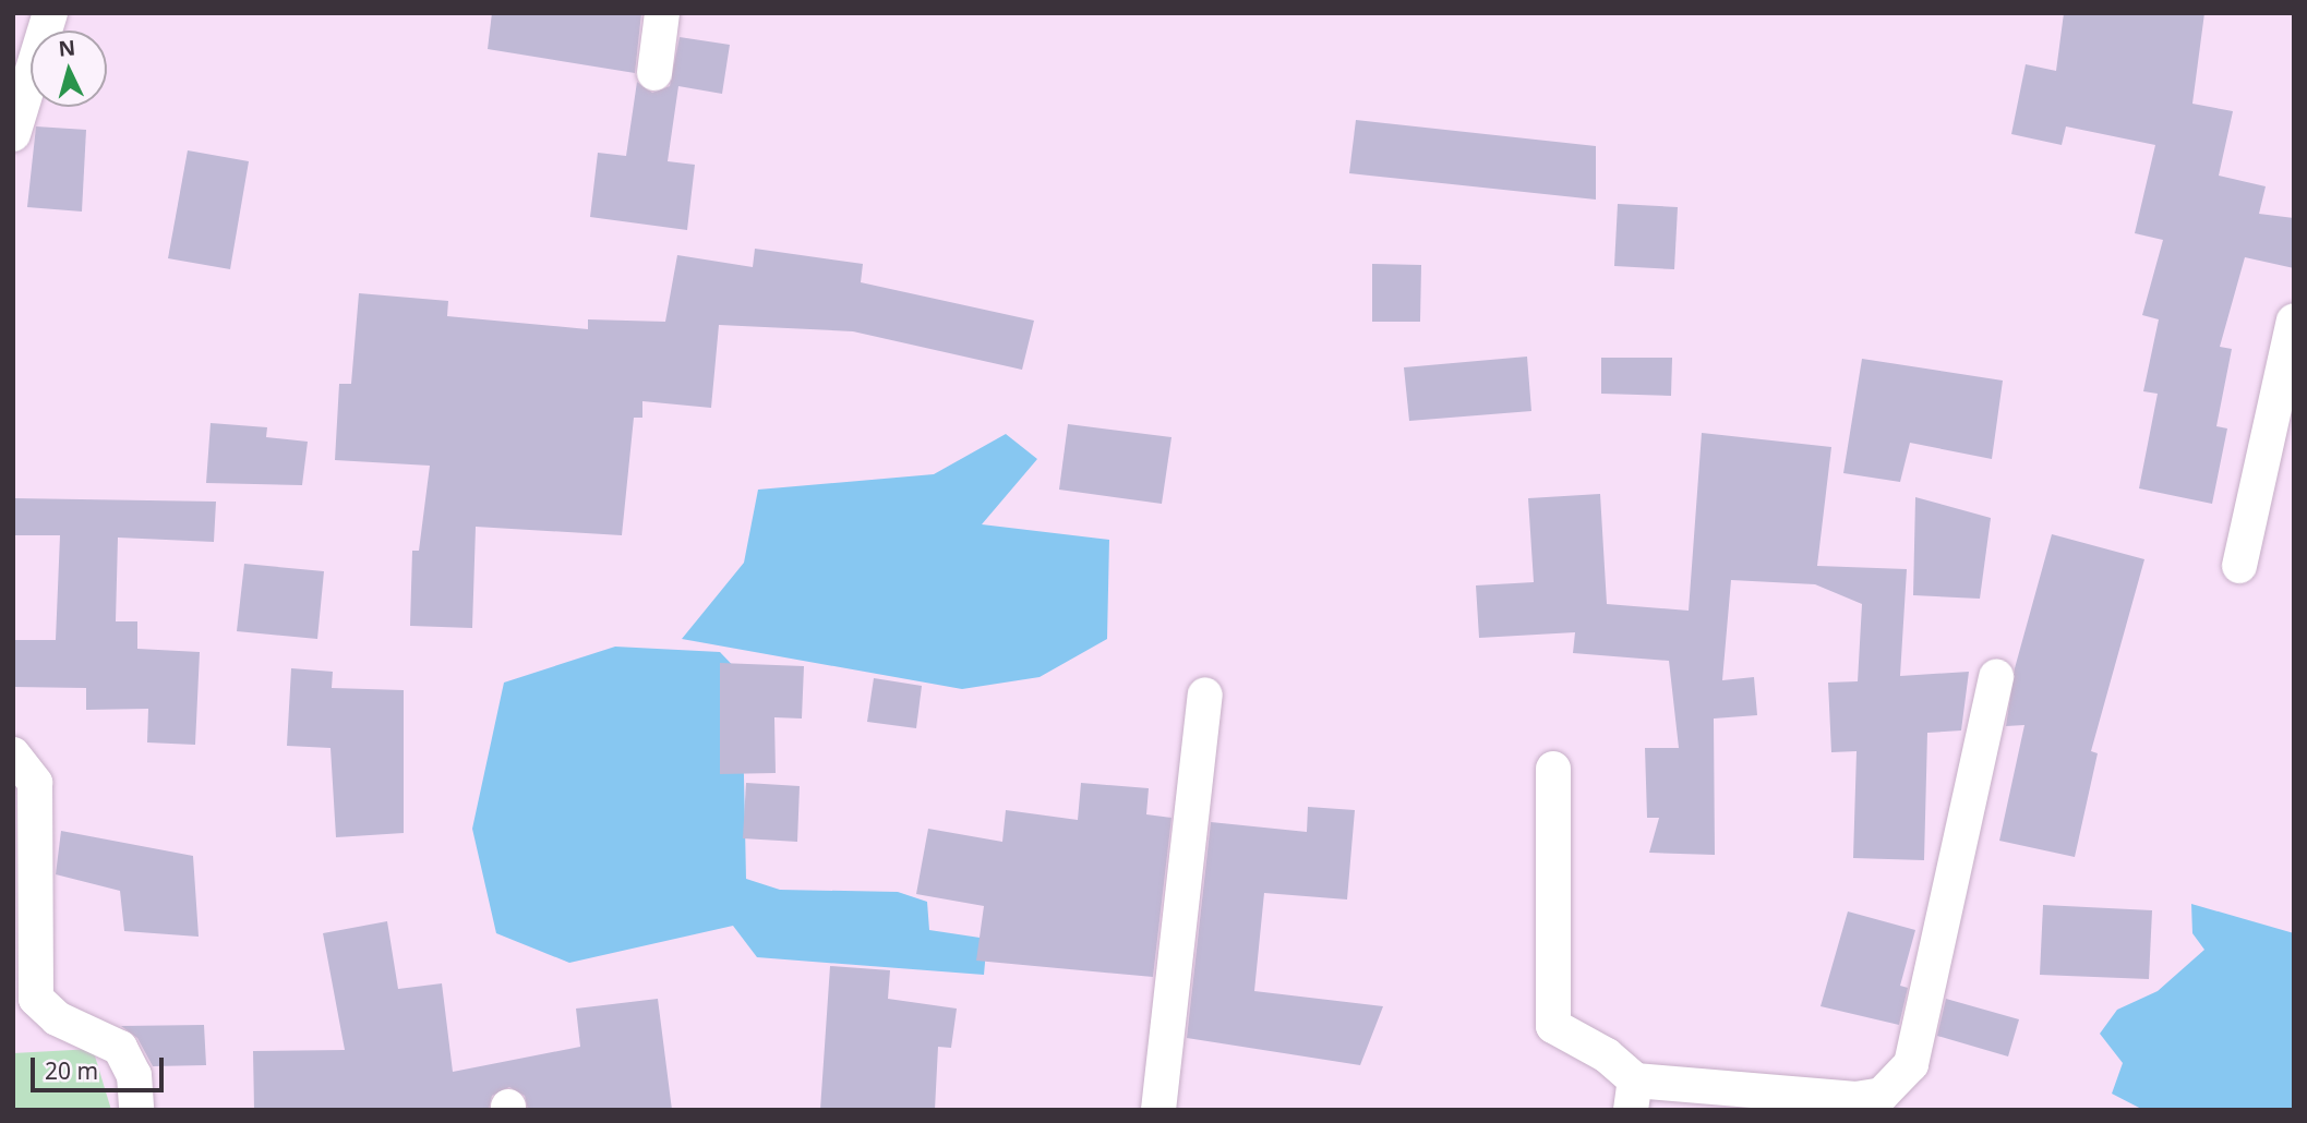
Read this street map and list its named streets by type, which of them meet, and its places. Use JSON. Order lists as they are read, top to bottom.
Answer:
{
  "scale_bar": "20 m",
  "north": "top"
}
